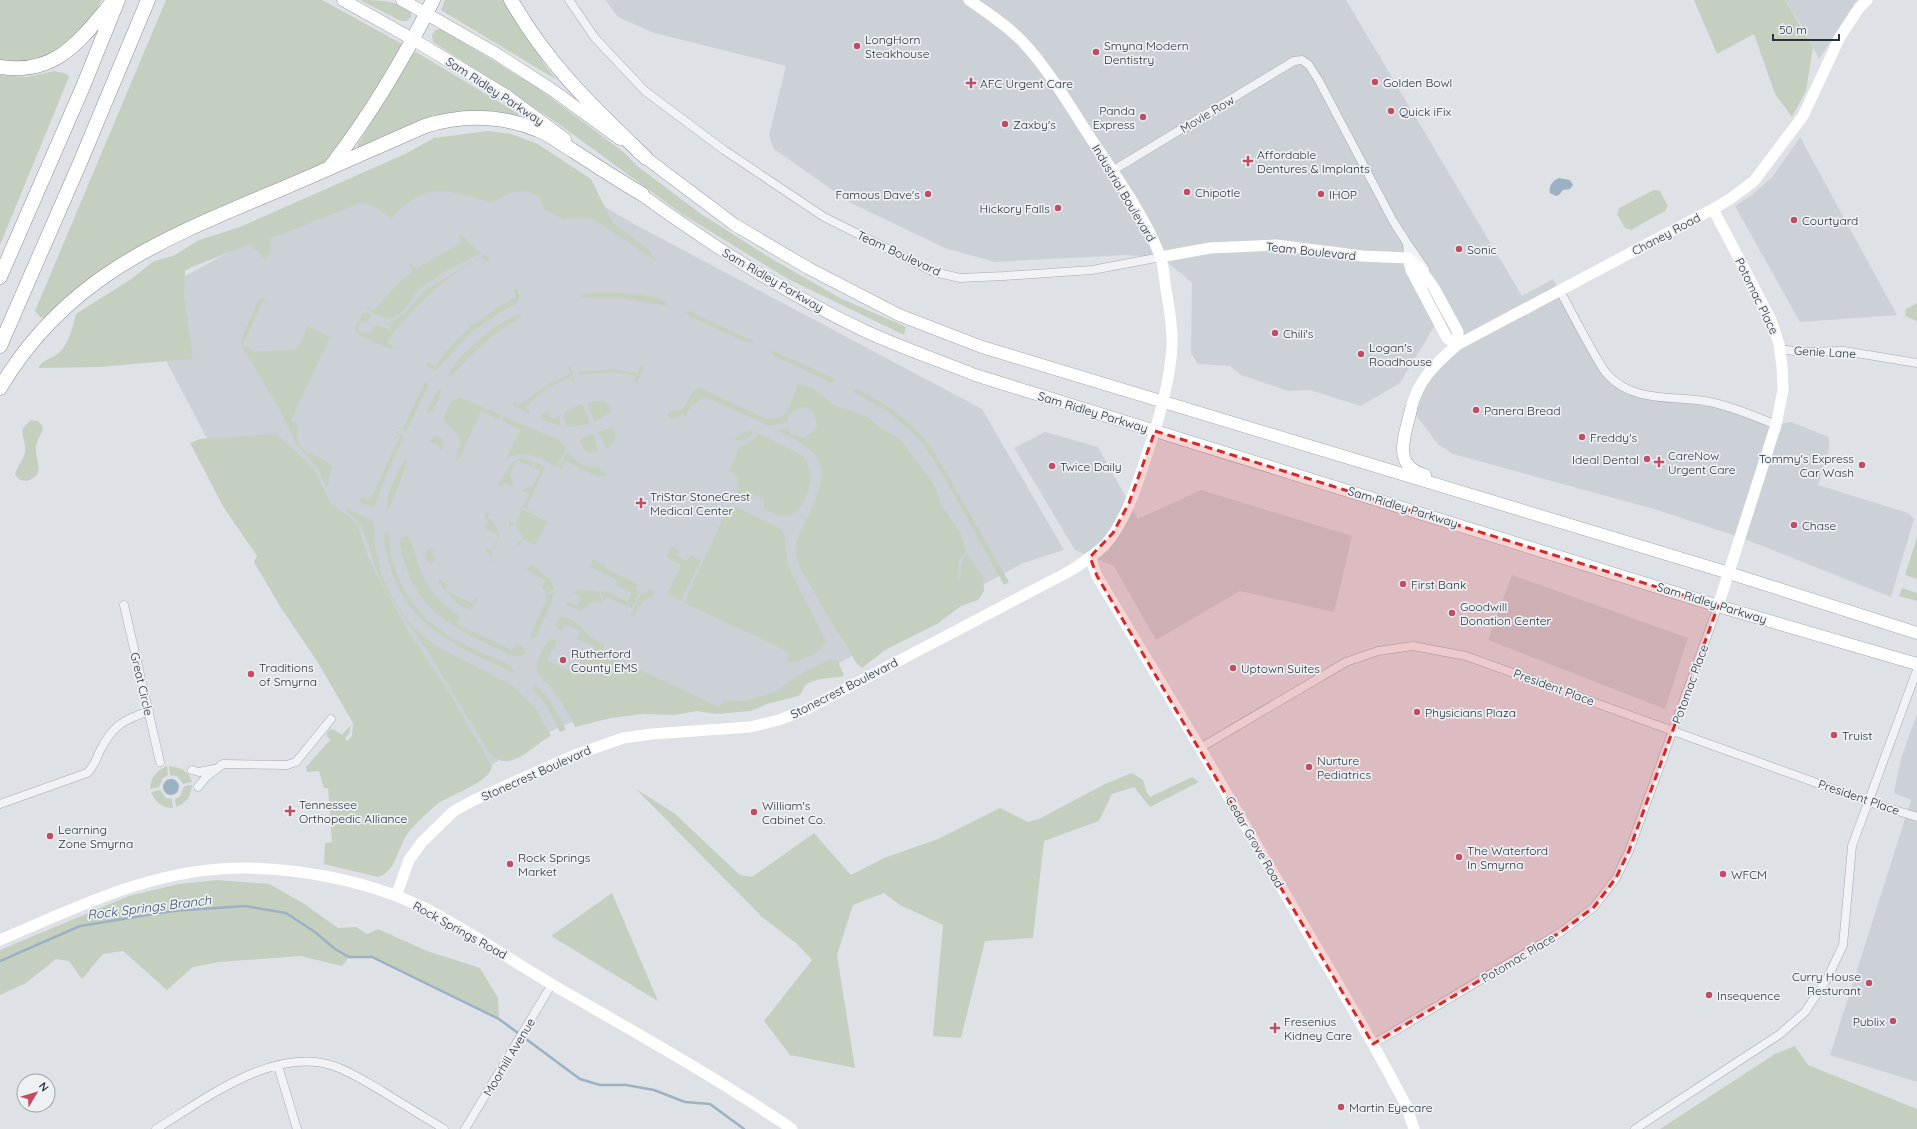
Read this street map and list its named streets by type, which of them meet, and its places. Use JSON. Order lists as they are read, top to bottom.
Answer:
{
  "streets": {
    "main road": ["Sam Ridley Parkway"],
    "street": [
      "Movie Row",
      "Industrial Boulevard",
      "Chaney Road",
      "Team Boulevard",
      "Potomac Place",
      "Genie Lane",
      "Great Circle",
      "President Place",
      "Stonecrest Boulevard",
      "Cedar Grove Road",
      "Rock Springs Road",
      "Moorhill Avenue"
    ]
  },
  "crossings": [
    ["Sam Ridley Parkway", "Industrial Boulevard"],
    ["Sam Ridley Parkway", "Potomac Place"],
    ["Sam Ridley Parkway", "Stonecrest Boulevard"],
    ["Movie Row", "Industrial Boulevard"],
    ["Industrial Boulevard", "Team Boulevard"],
    ["Industrial Boulevard", "Stonecrest Boulevard"],
    ["Chaney Road", "Potomac Place"],
    ["Potomac Place", "Genie Lane"],
    ["Potomac Place", "President Place"],
    ["Potomac Place", "Cedar Grove Road"],
    ["President Place", "Cedar Grove Road"],
    ["Stonecrest Boulevard", "Cedar Grove Road"],
    ["Stonecrest Boulevard", "Rock Springs Road"],
    ["Rock Springs Road", "Moorhill Avenue"]
  ],
  "water": ["Rock Springs Branch"],
  "places": {
    "other": [
      "LongHorn Steakhouse",
      "Smyna Modern Dentistry",
      "Golden Bowl",
      "Quick iFix",
      "Panda Express",
      "Zaxby's",
      "Chipotle",
      "Famous Dave's",
      "IHOP",
      "Hickory Falls",
      "Courtyard",
      "Sonic",
      "Chili's",
      "Logan's Roadhouse",
      "Panera Bread",
      "Freddy's",
      "Ideal Dental",
      "Tommy's Express Car Wash",
      "Twice Daily",
      "Chase",
      "First Bank",
      "Goodwill Donation Center",
      "Rutherford County EMS",
      "Uptown Suites",
      "Traditions of Smyrna",
      "Physicians Plaza",
      "Truist",
      "Nurture Pediatrics",
      "William's Cabinet Co.",
      "Learning Zone Smyrna",
      "The Waterford In Smyrna",
      "Rock Springs Market",
      "WFCM",
      "Curry House Resturant",
      "Insequence",
      "Publix",
      "Martin Eyecare"
    ],
    "health": [
      "AFC Urgent Care",
      "Affordable Dentures & Implants",
      "CareNow Urgent Care",
      "TriStar StoneCrest Medical Center",
      "Tennessee Orthopedic Alliance",
      "Fresenius Kidney Care"
    ]
  },
  "scale_bar": "50 m",
  "north": "top right"
}
